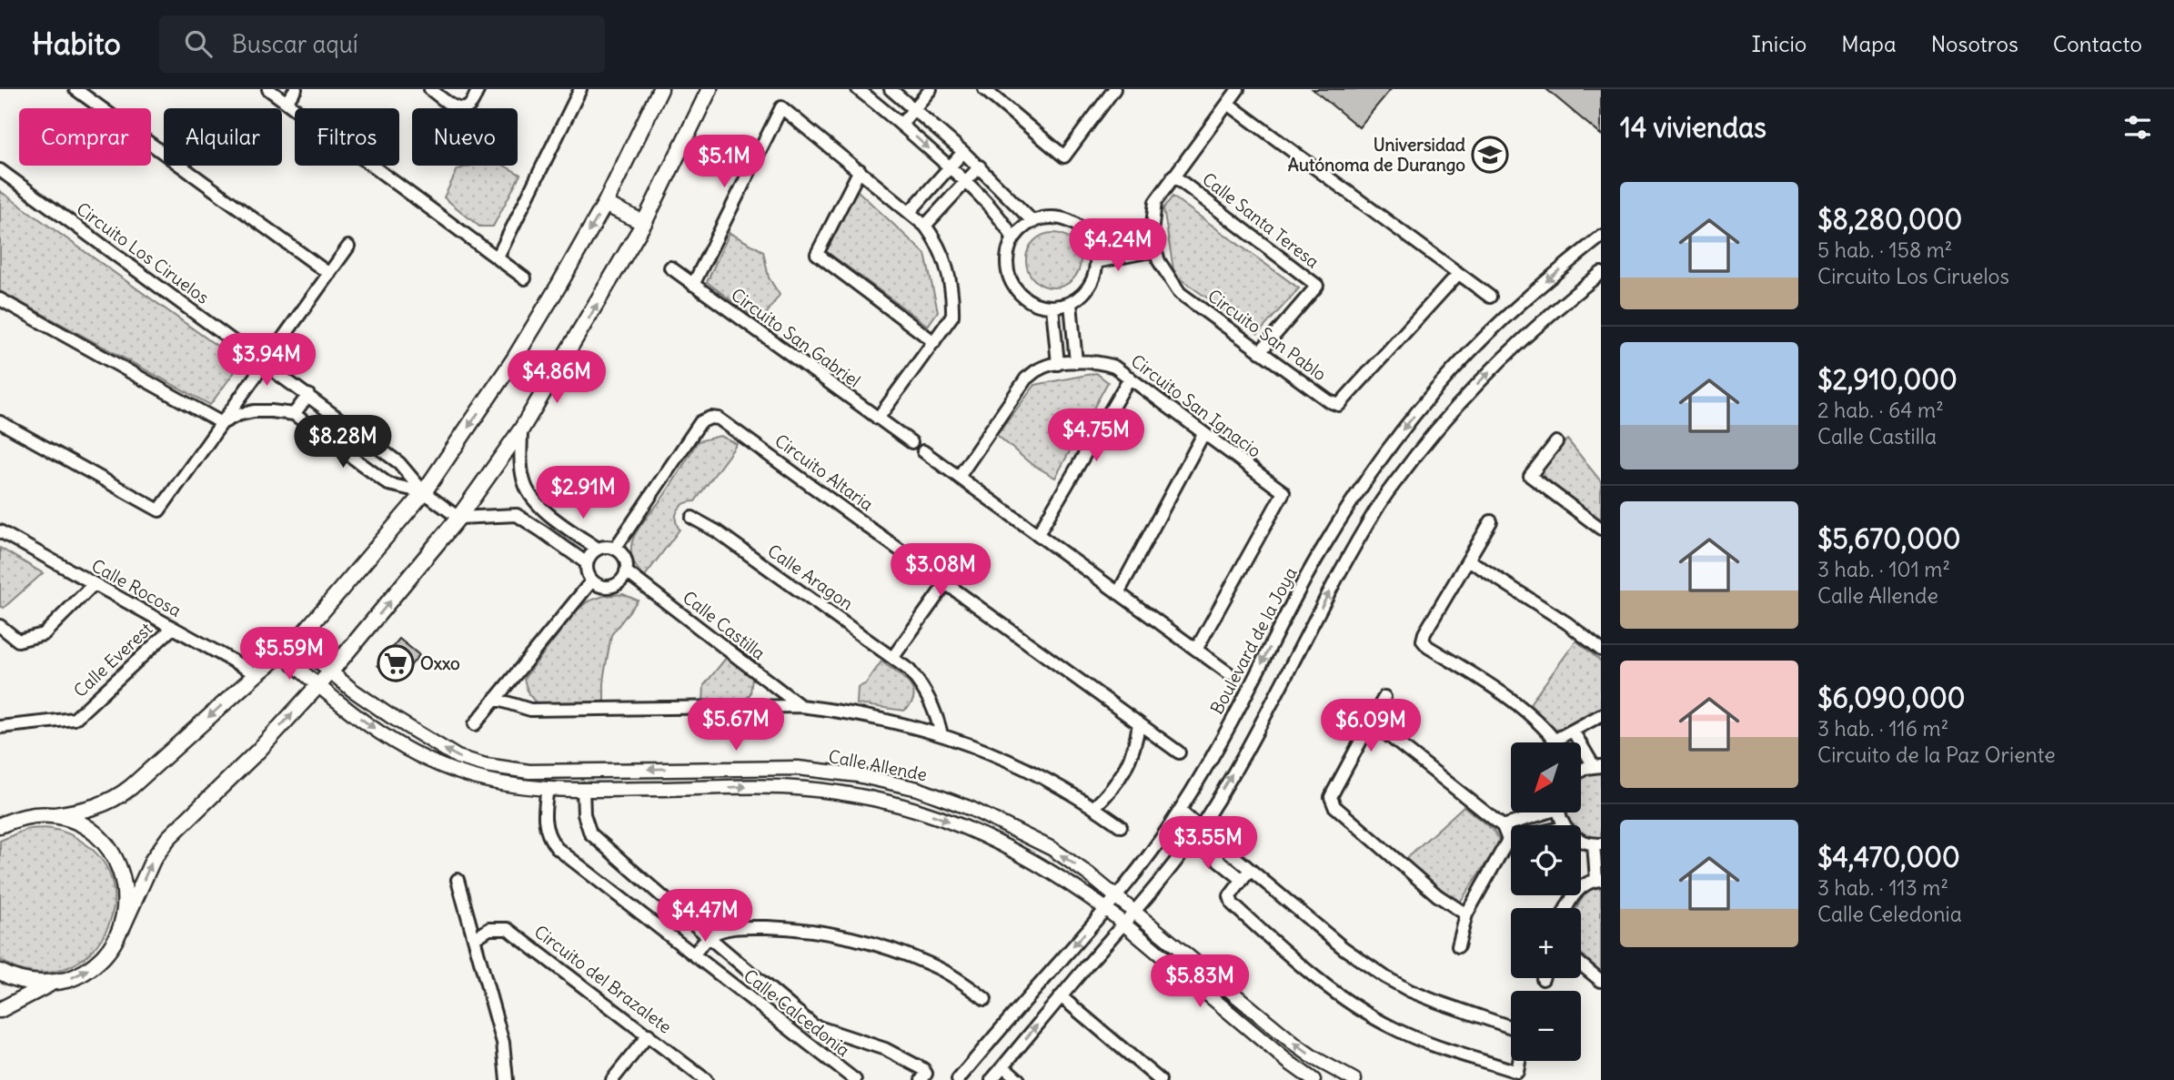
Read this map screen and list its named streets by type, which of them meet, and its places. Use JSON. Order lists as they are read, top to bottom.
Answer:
{
  "streets": {
    "street": [
      "Calle Santa Teresa",
      "Circuito Los Ciruelos",
      "Circuito San Pablo",
      "Circuito San Gabriel",
      "Circuito San Ignacio",
      "Circuito Altaria",
      "Calle Aragon",
      "Calle Rocosa",
      "Calle Castilla",
      "Boulevard de la Joya",
      "Calle Everest",
      "Calle Allende",
      "Circuito del Brazalete",
      "Calle Calcedonia"
    ]
  },
  "crossings": [
    ["Calle Santa Teresa", "Circuito San Pablo"],
    ["Circuito Altaria", "Calle Castilla"],
    ["Calle Rocosa", "Calle Everest"],
    ["Boulevard de la Joya", "Calle Allende"],
    ["Calle Allende", "Calle Calcedonia"]
  ],
  "places": {
    "school or university": ["Universidad Autónoma de Durango"],
    "supermarket": ["Oxxo"]
  },
  "north": "bottom left",
  "page": {
    "header": "Habito",
    "search": "Buscar aquí",
    "nav": [
      "Inicio",
      "Mapa",
      "Nosotros",
      "Contacto"
    ],
    "heading": "14 viviendas",
    "chip": [
      "Comprar",
      "Alquilar",
      "Filtros",
      "Nuevo"
    ],
    "price": [
      "$5.1M",
      "$4.24M",
      "$3.94M",
      "$4.86M",
      "$4.75M",
      "$8.28M",
      "$2.91M",
      "$3.08M",
      "$5.59M",
      "$5.67M",
      "$6.09M",
      "$3.55M",
      "$4.47M",
      "$5.83M"
    ],
    "list": [
      {
        "name": "$8,280,000",
        "note": "5 hab. · 158 m² · Circuito Los Ciruelos"
      },
      {
        "name": "$2,910,000",
        "note": "2 hab. · 64 m² · Calle Castilla"
      },
      {
        "name": "$5,670,000",
        "note": "3 hab. · 101 m² · Calle Allende"
      },
      {
        "name": "$6,090,000",
        "note": "3 hab. · 116 m² · Circuito de la Paz Oriente"
      },
      {
        "name": "$4,470,000",
        "note": "3 hab. · 113 m² · Calle Celedonia"
      }
    ],
    "map_buttons": ["+", "−"]
  }
}
